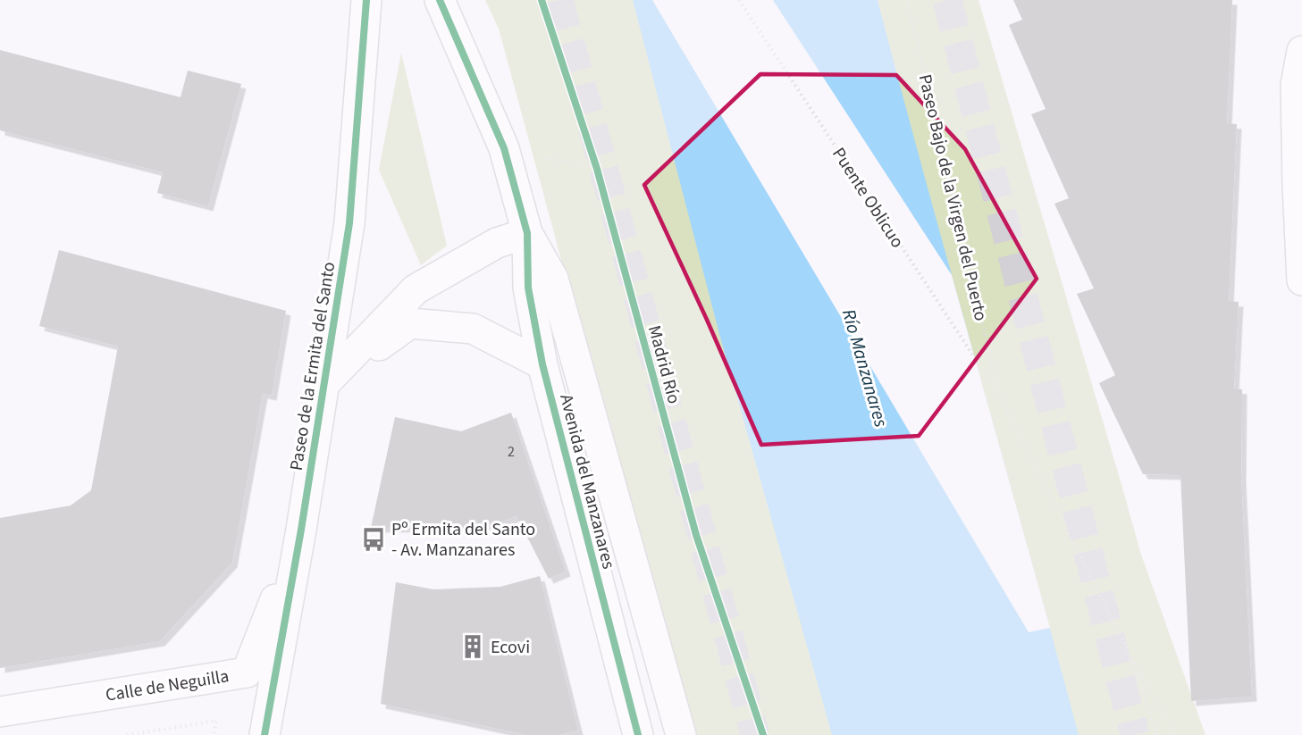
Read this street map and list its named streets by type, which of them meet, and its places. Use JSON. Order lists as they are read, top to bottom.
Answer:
{
  "streets": {
    "main road": ["Paseo de la Ermita del Santo", "Avenida del Manzanares", "Calle de Neguilla"],
    "path": ["Puente Oblicuo", "Paseo Bajo de la Virgen del Puerto"],
    "cycle path": ["Madrid Río"]
  },
  "crossings": [
    ["Puente Oblicuo", "Paseo Bajo de la Virgen del Puerto"],
    ["Paseo de la Ermita del Santo", "Avenida del Manzanares"],
    ["Paseo de la Ermita del Santo", "Calle de Neguilla"]
  ],
  "water": ["Río Manzanares"],
  "places": {
    "bus stop": ["Pº Ermita del Santo - Av. Manzanares"],
    "building": ["Ecovi"]
  },
  "house_numbers": ["2"]
}
